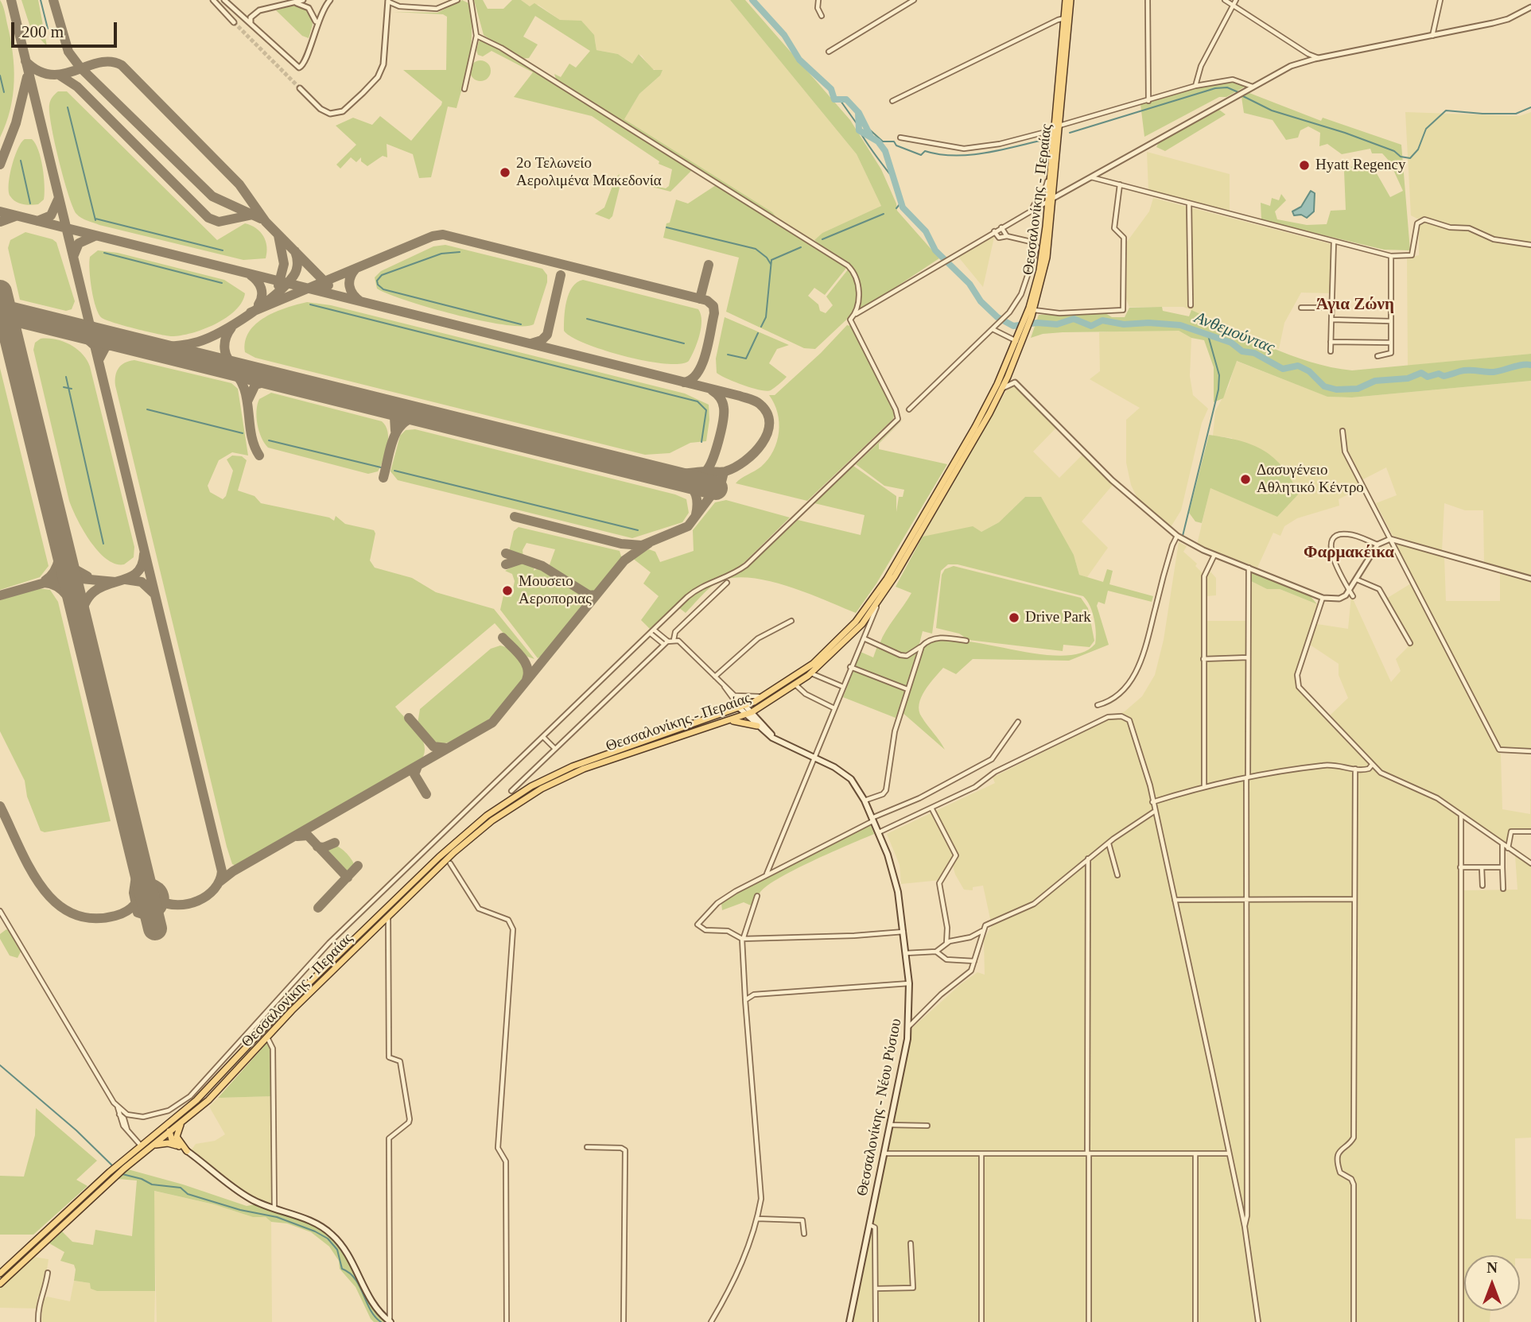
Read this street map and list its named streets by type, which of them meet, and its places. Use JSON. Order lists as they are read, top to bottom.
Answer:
{
  "streets": {
    "main road": ["Θεσσαλονίκης - Περαίας", "Θεσσαλονίκης - Νέου Ρύσιου"]
  },
  "crossings": [
    ["Θεσσαλονίκης - Περαίας", "Θεσσαλονίκης - Νέου Ρύσιου"]
  ],
  "districts": ["Άγια Ζώνη", "Φαρμακέικα"],
  "water": ["Ανθεμούντας"],
  "places": [
    "Hyatt Regency",
    "2ο Τελωνείο Αερολιμένα Μακεδονία",
    "Δασυγένειο Αθλητικό Κέντρο",
    "Μουσειο Αεροποριας",
    "Drive Park"
  ],
  "scale_bar": "200 m",
  "north": "top"
}
